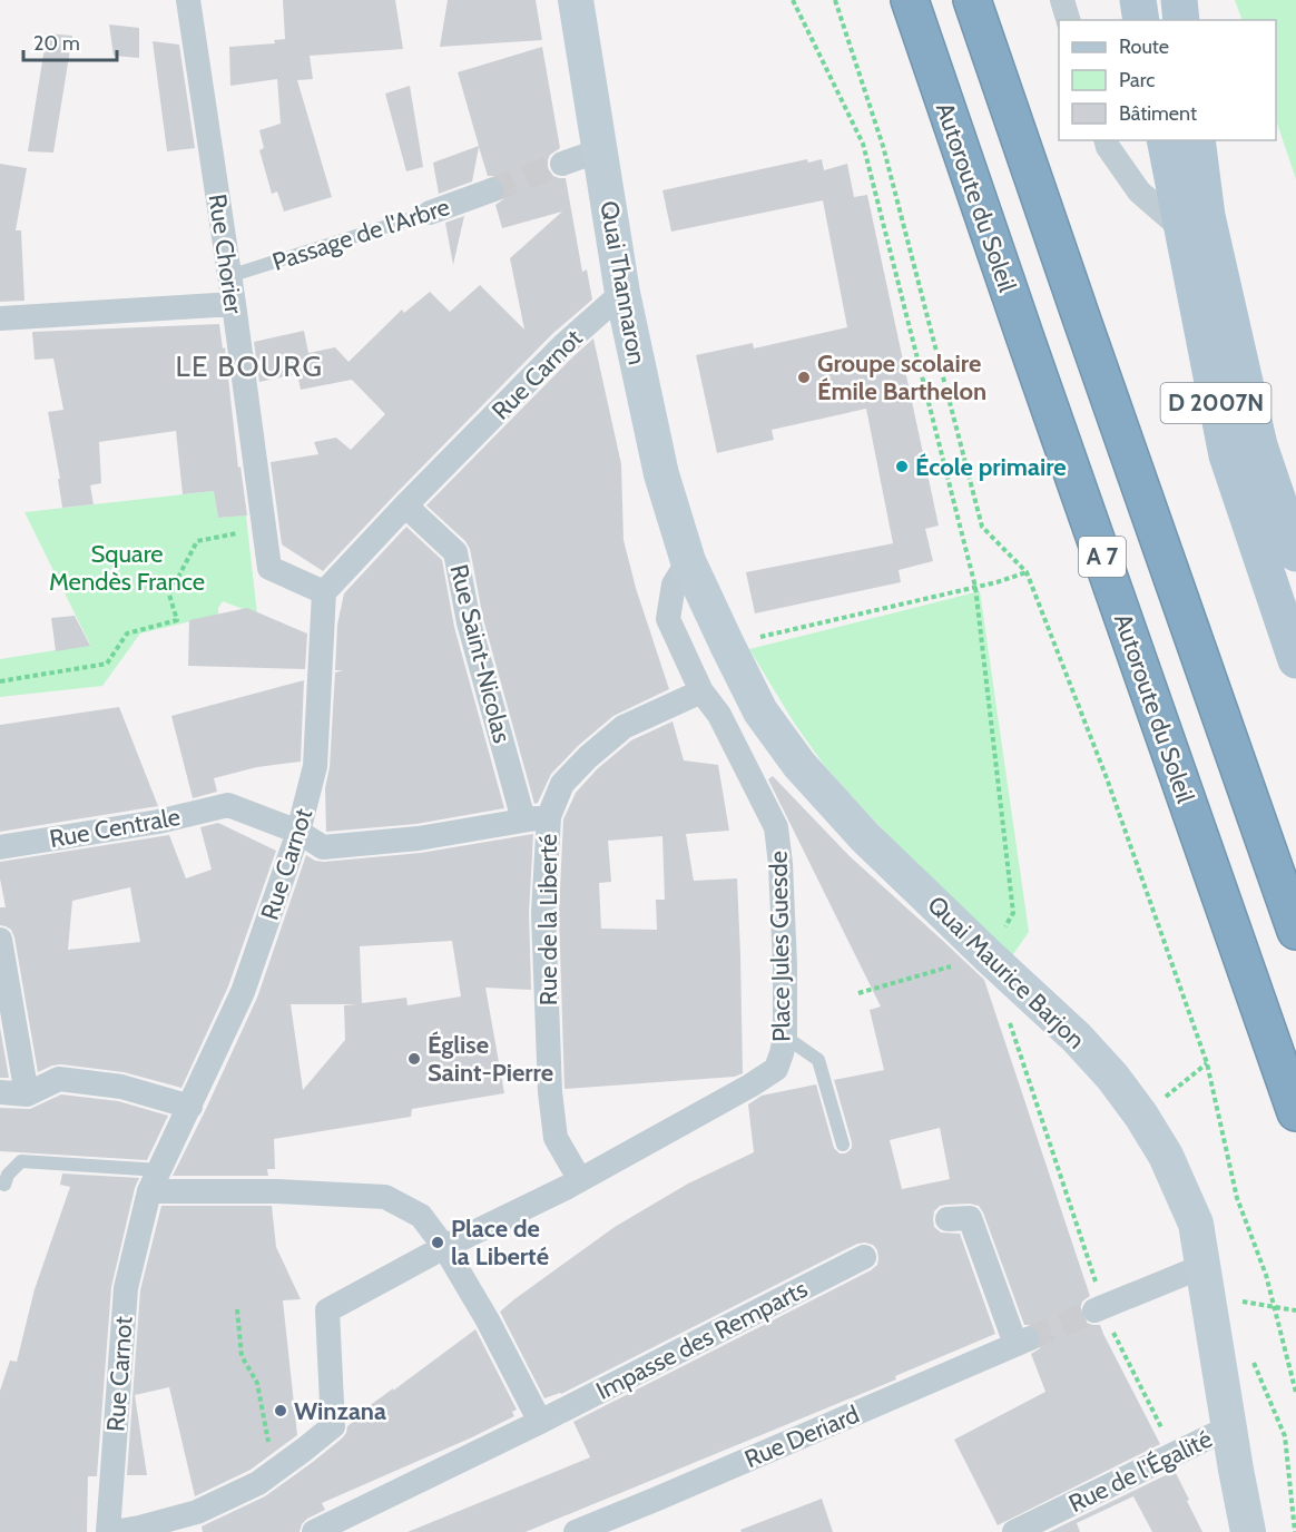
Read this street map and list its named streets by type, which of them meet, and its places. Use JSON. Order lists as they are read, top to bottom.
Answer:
{
  "streets": {
    "highway": ["Autoroute du Soleil", "A 7"],
    "main road": ["D 2007N"],
    "street": [
      "Passage de l'Arbre",
      "Rue Chorier",
      "Quai Thannaron",
      "Rue Carnot",
      "Rue Saint-Nicolas",
      "Rue Centrale",
      "Rue de la Liberté",
      "Place Jules Guesde",
      "Quai Maurice Barjon",
      "Impasse des Remparts",
      "Rue Deriard",
      "Rue de l'Égalité"
    ]
  },
  "crossings": [
    ["Passage de l'Arbre", "Rue Chorier"],
    ["Rue Chorier", "Rue Carnot"],
    ["Quai Thannaron", "Rue Carnot"],
    ["Quai Thannaron", "Place Jules Guesde"],
    ["Quai Thannaron", "Quai Maurice Barjon"],
    ["Rue Carnot", "Rue Saint-Nicolas"],
    ["Rue Carnot", "Rue Centrale"],
    ["Rue Saint-Nicolas", "Rue de la Liberté"],
    ["Rue de la Liberté", "Place Jules Guesde"],
    ["Place Jules Guesde", "Quai Maurice Barjon"],
    ["Quai Maurice Barjon", "Rue de l'Égalité"]
  ],
  "districts": ["LE BOURG"],
  "parks": ["Square Mendès France"],
  "places": [
    "Groupe scolaire Émile Barthelon",
    "École primaire",
    "Église Saint-Pierre",
    "Place de la Liberté",
    "Winzana"
  ],
  "legend": ["Route", "Parc", "Bâtiment"],
  "scale_bar": "20 m"
}
